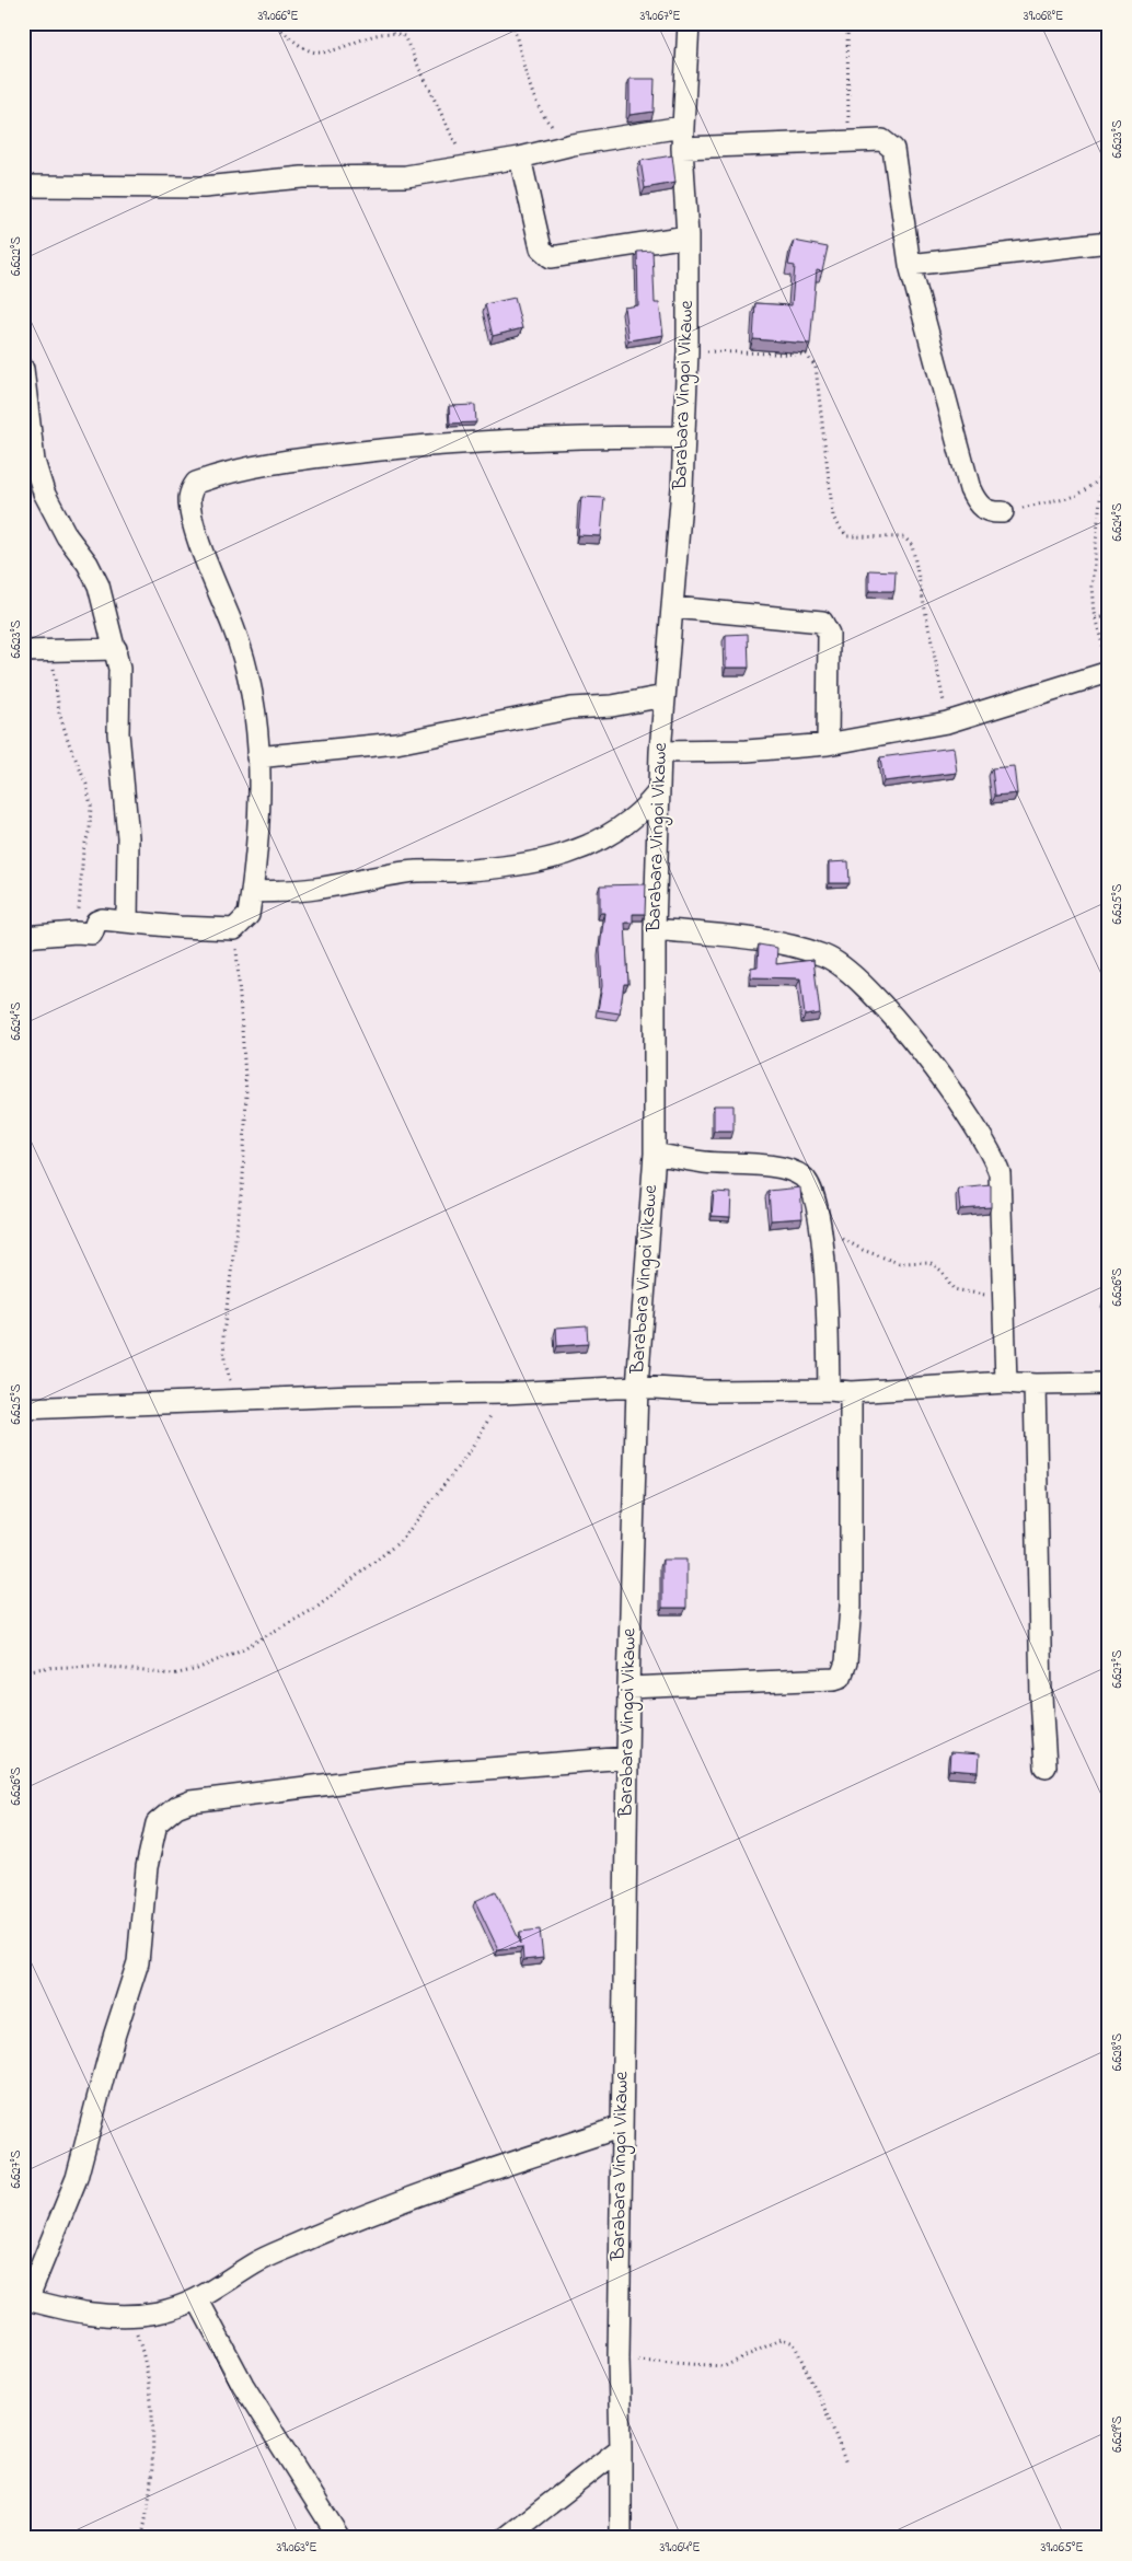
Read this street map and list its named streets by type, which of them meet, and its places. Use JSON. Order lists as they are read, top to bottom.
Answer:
{
  "streets": {
    "street": ["Barabara Vingoi Vikawe"]
  },
  "coordinates": [
    "39.066°E",
    "39.067°E",
    "39.068°E",
    "6.623°S",
    "6.622°S",
    "6.624°S",
    "6.625°S",
    "6.626°S",
    "6.627°S",
    "6.628°S",
    "6.629°S",
    "39.063°E",
    "39.064°E",
    "39.065°E"
  ]
}
